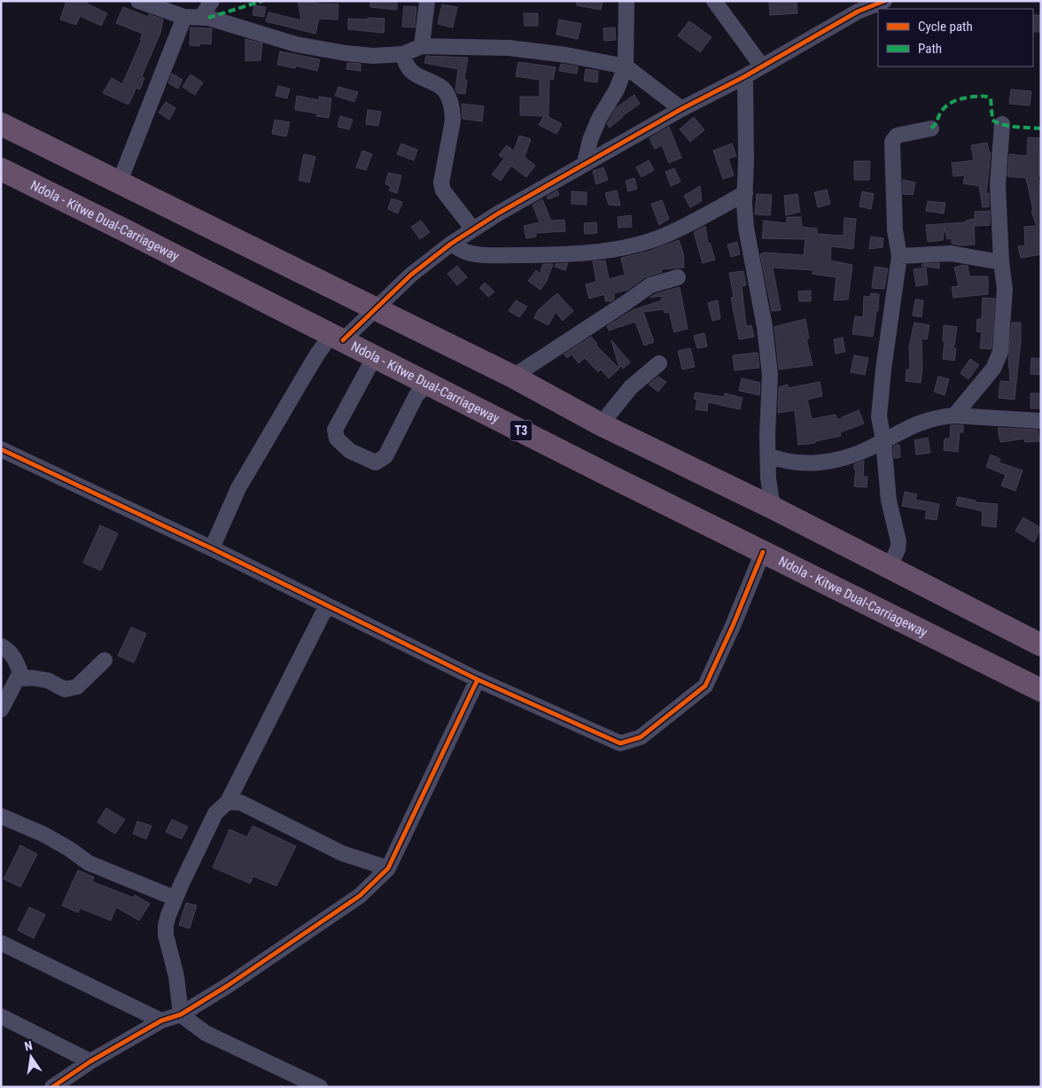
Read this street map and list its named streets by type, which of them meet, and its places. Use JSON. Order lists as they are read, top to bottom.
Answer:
{
  "streets": {
    "highway": ["Ndola - Kitwe Dual-Carriageway", "T3"]
  },
  "legend": ["Cycle path", "Path"],
  "north": "top"
}
